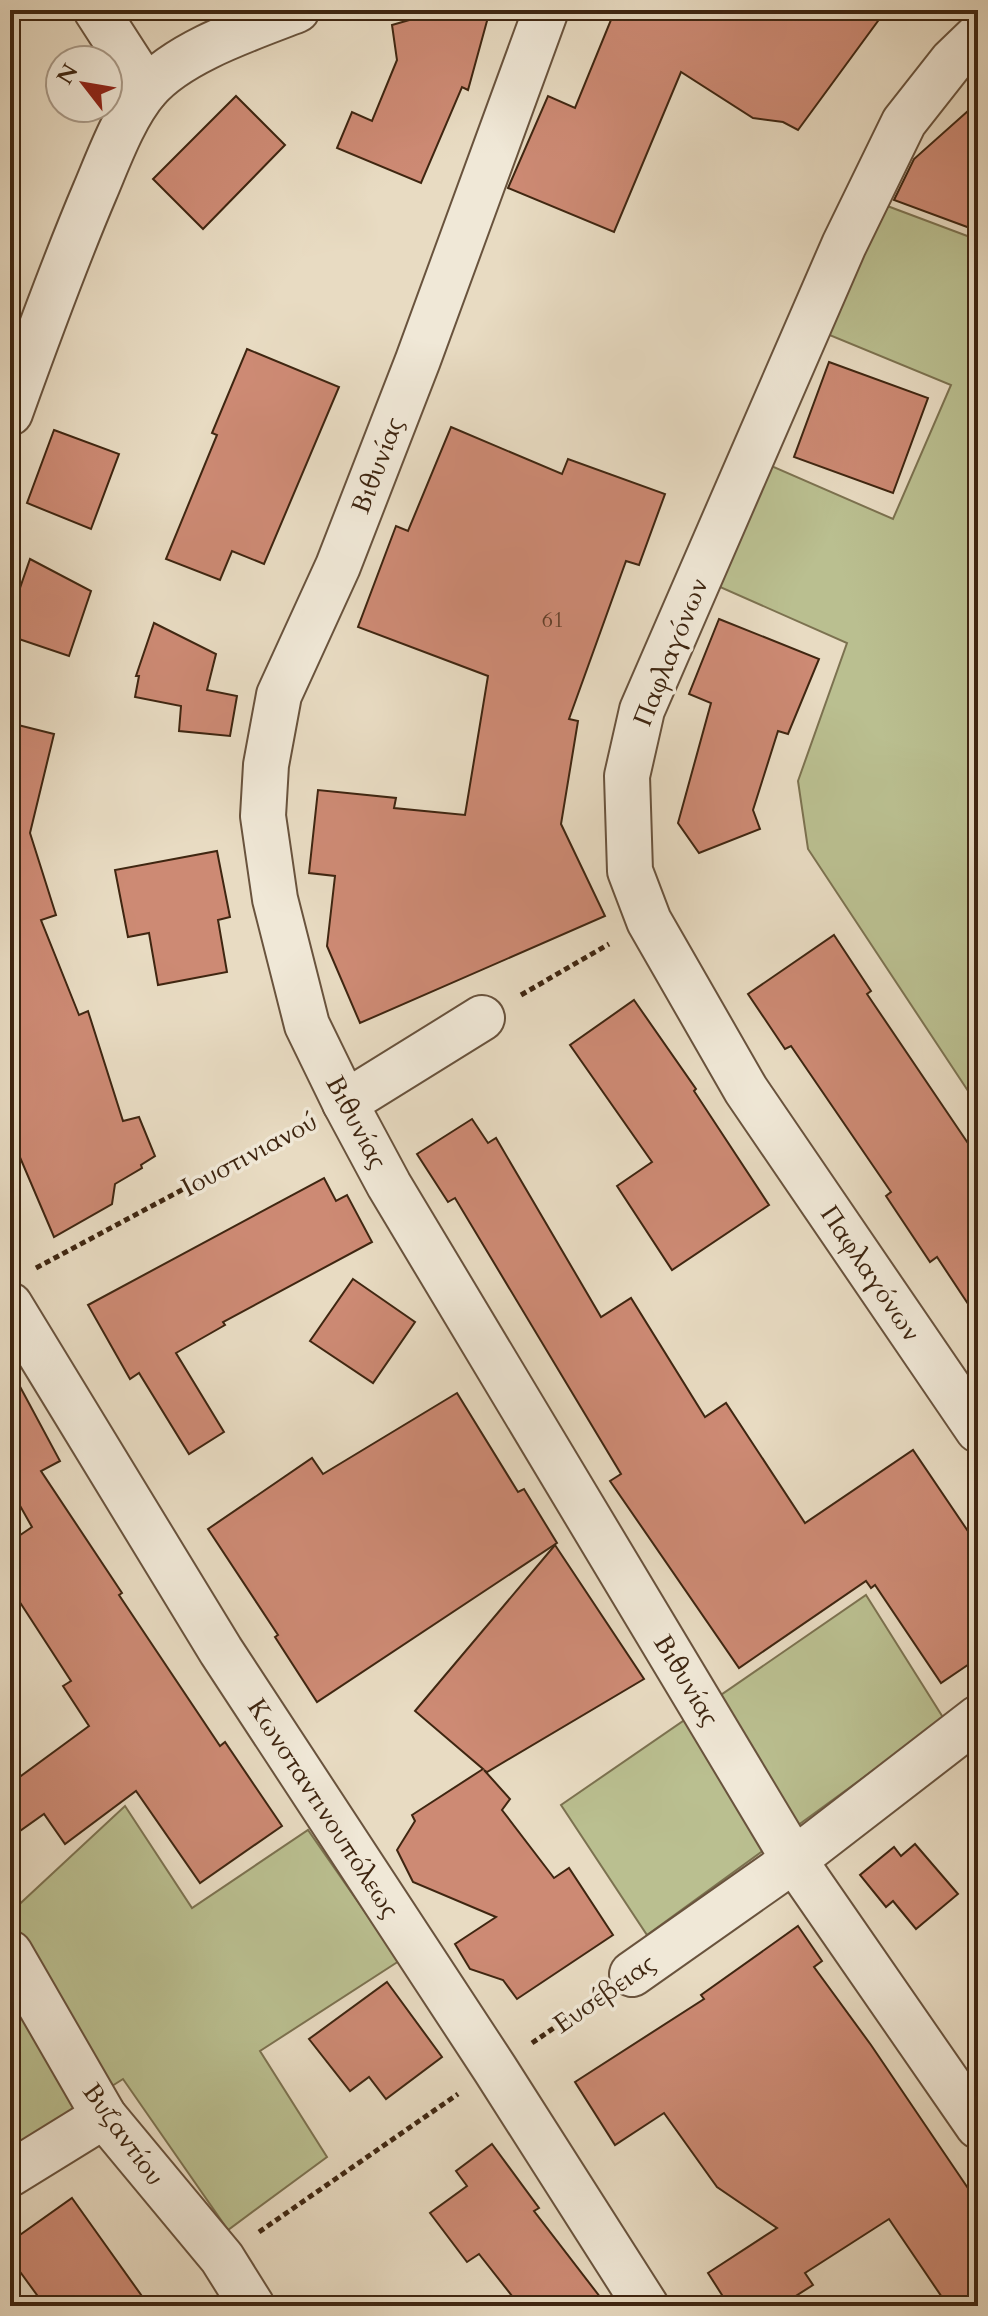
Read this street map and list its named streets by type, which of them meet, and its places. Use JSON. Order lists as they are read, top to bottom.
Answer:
{
  "streets": {
    "street": [
      "Βιθυνίας",
      "Παφλαγόνων",
      "Ιουστινιανού",
      "Κωνσταντινουπόλεως",
      "Ευσέβειας",
      "Βυζαντίου"
    ]
  },
  "crossings": [
    ["Βιθυνίας", "Ιουστινιανού"],
    ["Βιθυνίας", "Ευσέβειας"],
    ["Ιουστινιανού", "Κωνσταντινουπόλεως"],
    ["Κωνσταντινουπόλεως", "Ευσέβειας"],
    ["Ευσέβειας", "Βυζαντίου"]
  ],
  "house_numbers": ["61"],
  "north": "top left"
}
